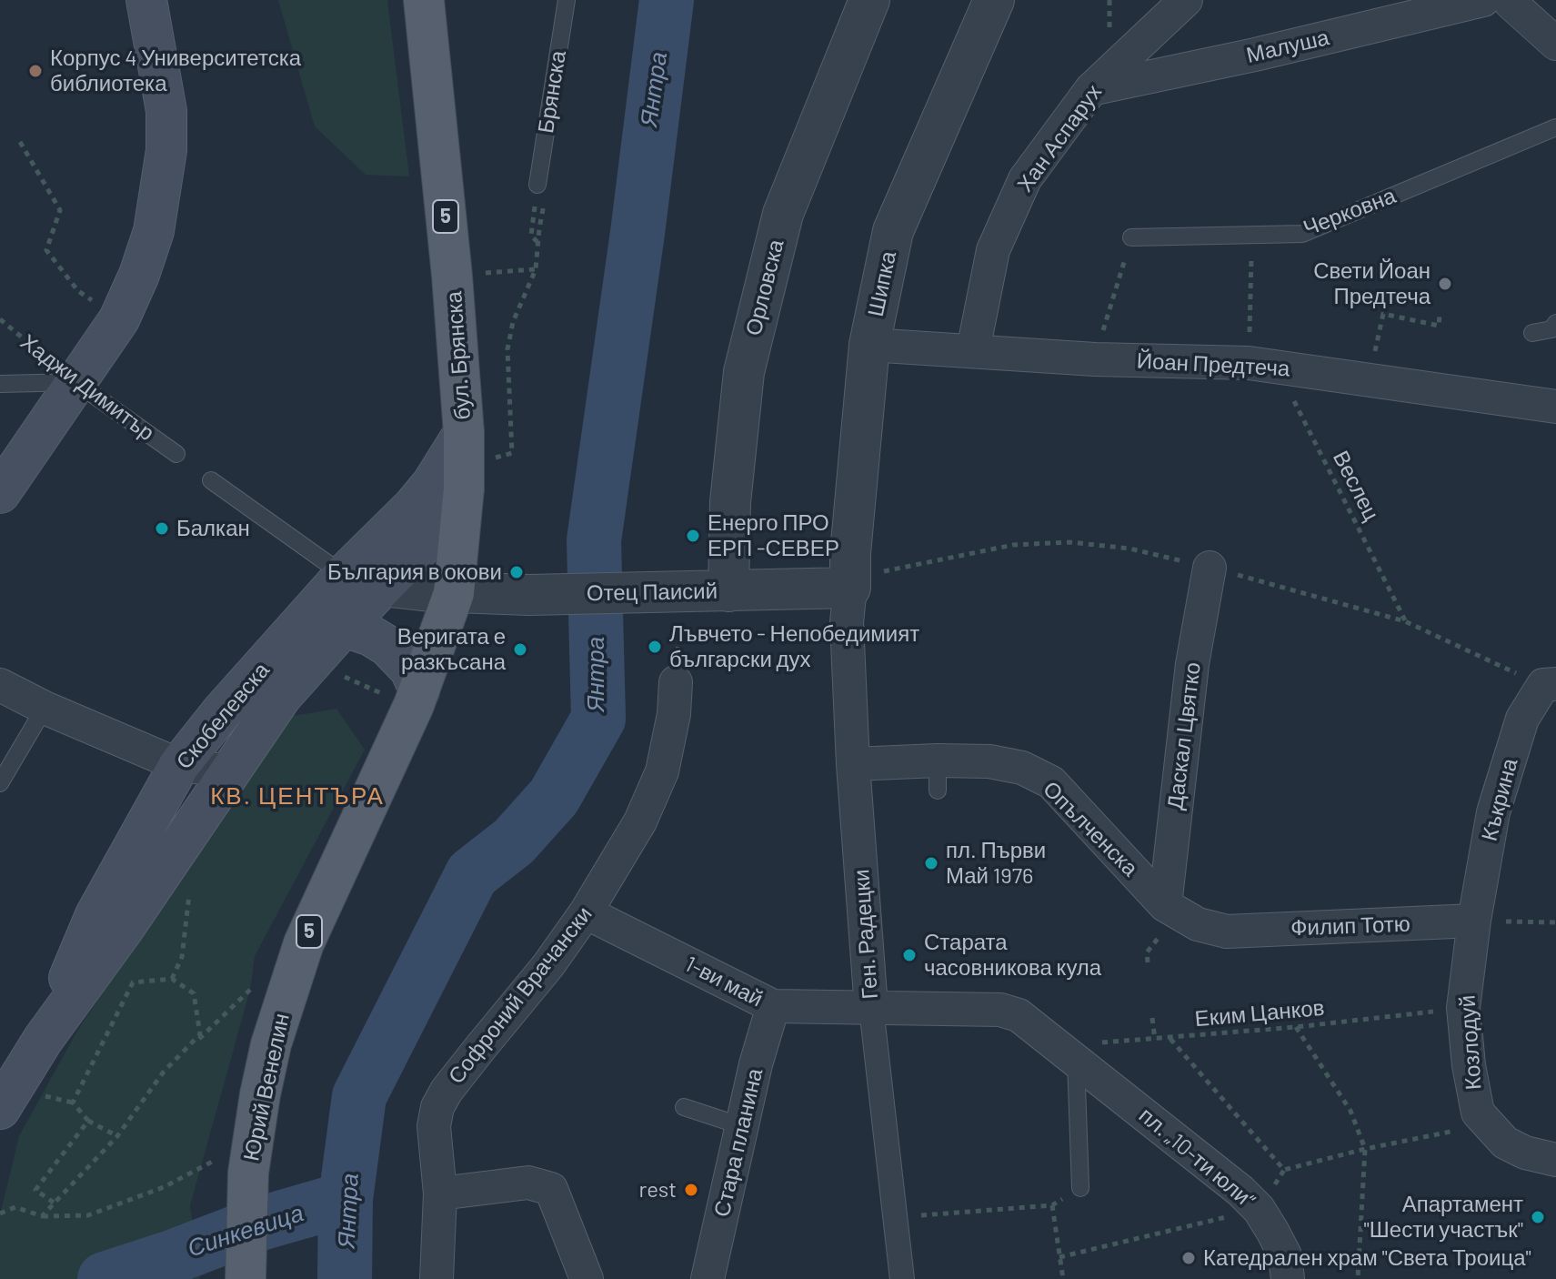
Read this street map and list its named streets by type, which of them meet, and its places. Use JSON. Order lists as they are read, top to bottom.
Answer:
{
  "streets": {
    "main road": [
      "5",
      "бул. Брянска",
      "Скобелевска",
      "Юрий Венелин"
    ],
    "street": [
      "Малуша",
      "Хан Аспарух",
      "Шипка",
      "Орловска",
      "Йоан Предтеча",
      "Отец Паисий",
      "Даскал Цвятко",
      "Къкрина",
      "Опълченска",
      "Филип Тотю",
      "Ген. Радецки",
      "1-ви май",
      "Софроний Врачански",
      "Козлодуй",
      "Стара планина",
      "пл. „10-ти юли“"
    ],
    "lane": ["Брянска", "Черковна", "Хаджи Димитър"],
    "path": ["Веслец", "Еким Цанков"]
  },
  "crossings": [
    ["Малуша", "Хан Аспарух"],
    ["Хан Аспарух", "Йоан Предтеча"],
    ["Шипка", "Йоан Предтеча"],
    ["Шипка", "Отец Паисий"],
    ["Шипка", "Ген. Радецки"],
    ["Орловска", "Отец Паисий"],
    ["бул. Брянска", "Отец Паисий"],
    ["бул. Брянска", "Скобелевска"],
    ["бул. Брянска", "Юрий Венелин"],
    ["Йоан Предтеча", "Веслец"],
    ["Отец Паисий", "Скобелевска"],
    ["Отец Паисий", "Ген. Радецки"],
    ["Даскал Цвятко", "Опълченска"],
    ["Къкрина", "Филип Тотю"],
    ["Къкрина", "Козлодуй"],
    ["Опълченска", "Филип Тотю"],
    ["Опълченска", "Ген. Радецки"],
    ["Филип Тотю", "Козлодуй"],
    ["Ген. Радецки", "1-ви май"],
    ["1-ви май", "Софроний Врачански"],
    ["1-ви май", "Еким Цанков"],
    ["1-ви май", "Стара планина"],
    ["1-ви май", "пл. „10-ти юли“"],
    ["Еким Цанков", "Козлодуй"],
    ["Еким Цанков", "пл. „10-ти юли“"]
  ],
  "districts": ["КВ. ЦЕНТЪРА"],
  "water": ["Янтра", "Синкевица"],
  "places": [
    "Корпус 4 Университетска библиотека",
    "Свети Йоан Предтеча",
    "Балкан",
    "Енерго ПРО ЕРП -СЕВЕР",
    "България в окови",
    "Лъвчето - Непобедимият български дух",
    "Веригата е разкъсана",
    "пл. Първи Май 1976",
    "Старата часовникова кула",
    "rest",
    "Апартамент \"Шести участък\"",
    "Катедрален храм \"Света Троица\""
  ]
}
